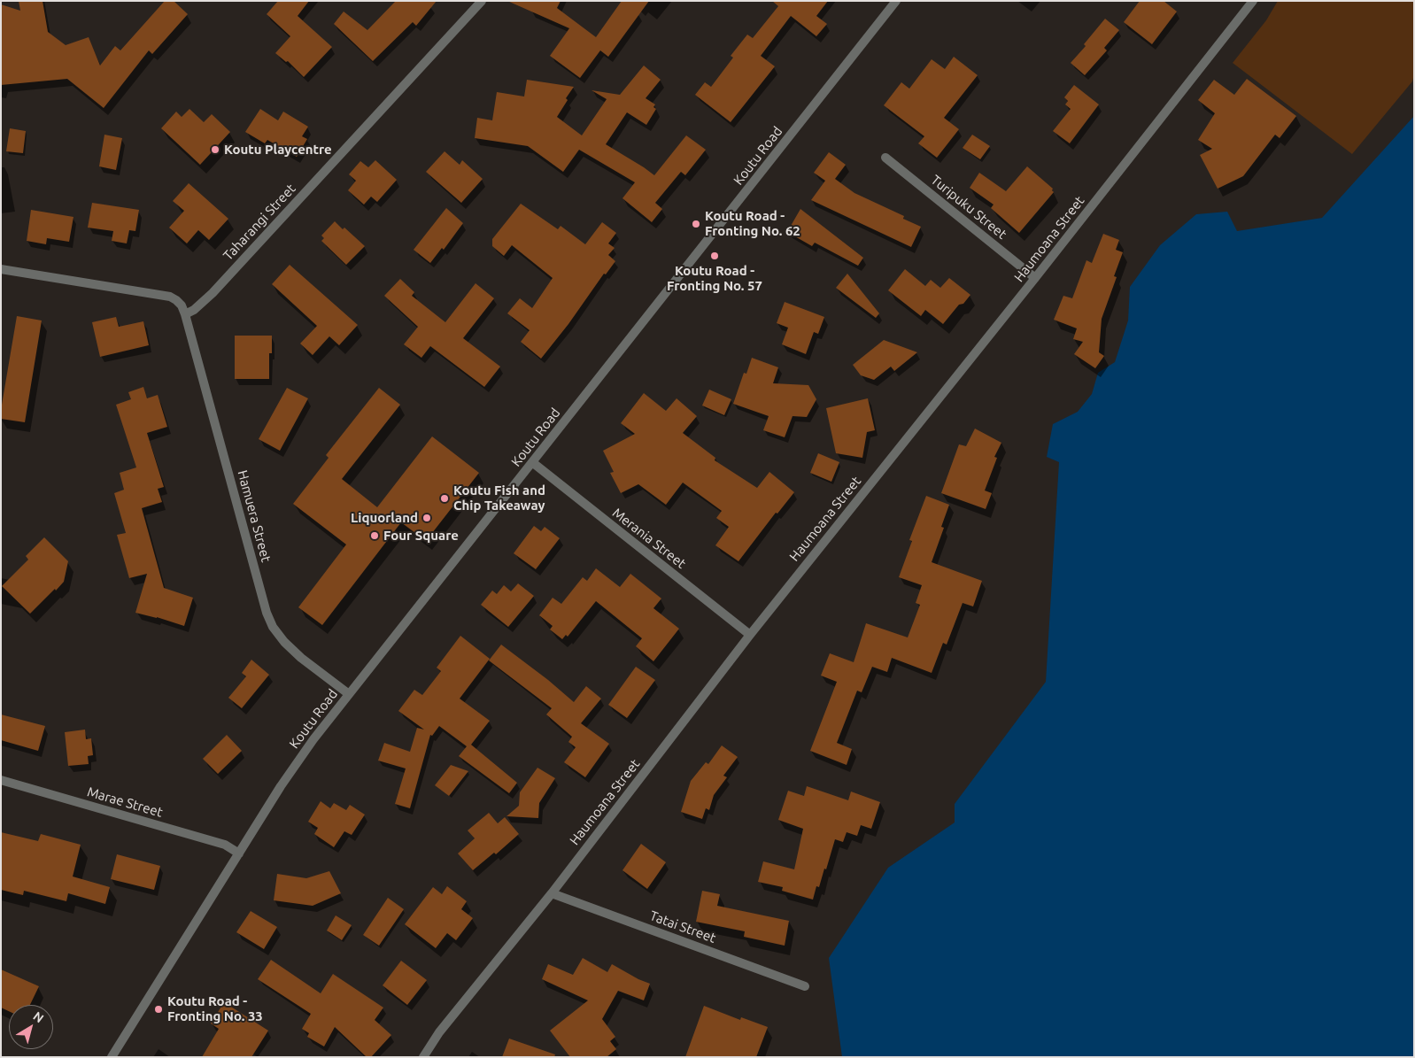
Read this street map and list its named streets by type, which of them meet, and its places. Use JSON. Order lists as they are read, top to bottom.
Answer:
{
  "streets": {
    "street": [
      "Koutu Road",
      "Turipuku Street",
      "Taharangi Street",
      "Haumoana Street",
      "Hamuera Street",
      "Merania Street",
      "Marae Street",
      "Tatai Street"
    ]
  },
  "crossings": [
    ["Koutu Road", "Hamuera Street"],
    ["Koutu Road", "Merania Street"],
    ["Koutu Road", "Marae Street"],
    ["Turipuku Street", "Haumoana Street"],
    ["Taharangi Street", "Hamuera Street"],
    ["Haumoana Street", "Merania Street"],
    ["Haumoana Street", "Tatai Street"]
  ],
  "places": [
    "Koutu Playcentre",
    "Koutu Road - Fronting No. 62",
    "Koutu Road - Fronting No. 57",
    "Koutu Fish and Chip Takeaway",
    "Liquorland",
    "Four Square",
    "Koutu Road - Fronting No. 33"
  ],
  "north": "top right"
}
